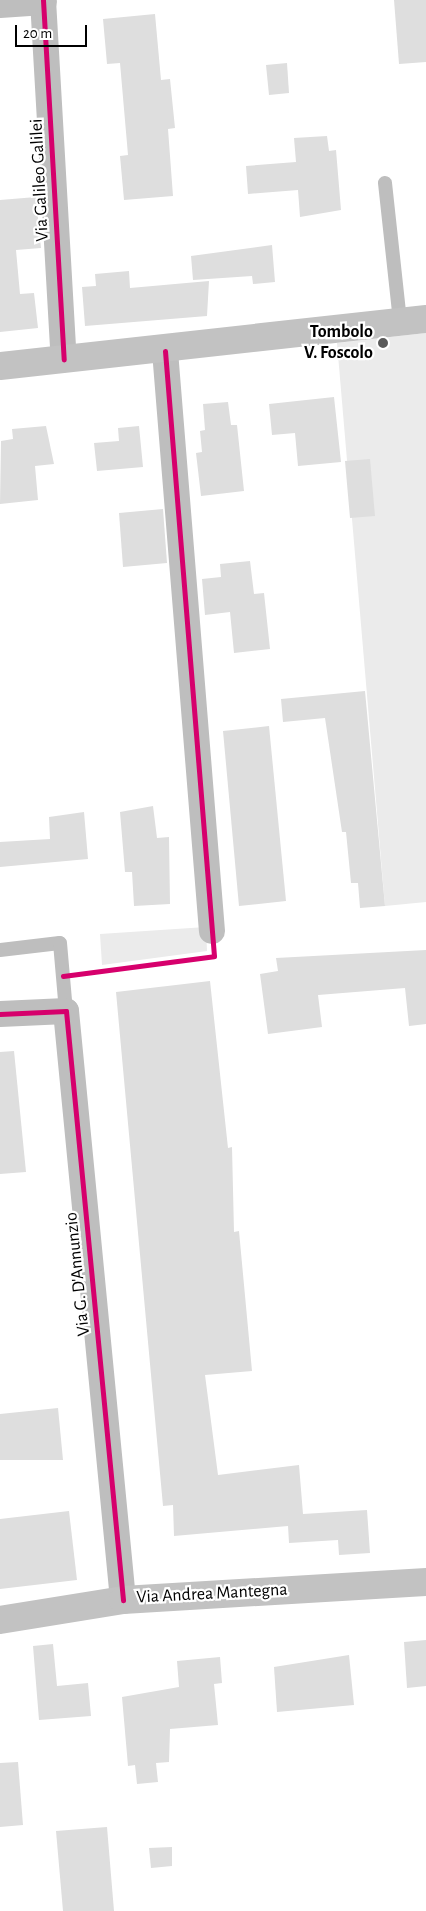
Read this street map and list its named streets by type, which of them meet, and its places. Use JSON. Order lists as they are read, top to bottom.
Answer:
{
  "streets": {
    "main road": ["Via Andrea Mantegna"],
    "street": ["Via Galileo Galilei", "Via G. D'Annunzio"]
  },
  "crossings": [
    ["Via G. D'Annunzio", "Via Andrea Mantegna"]
  ],
  "places": ["Tombolo V. Foscolo"],
  "scale_bar": "20 m"
}
